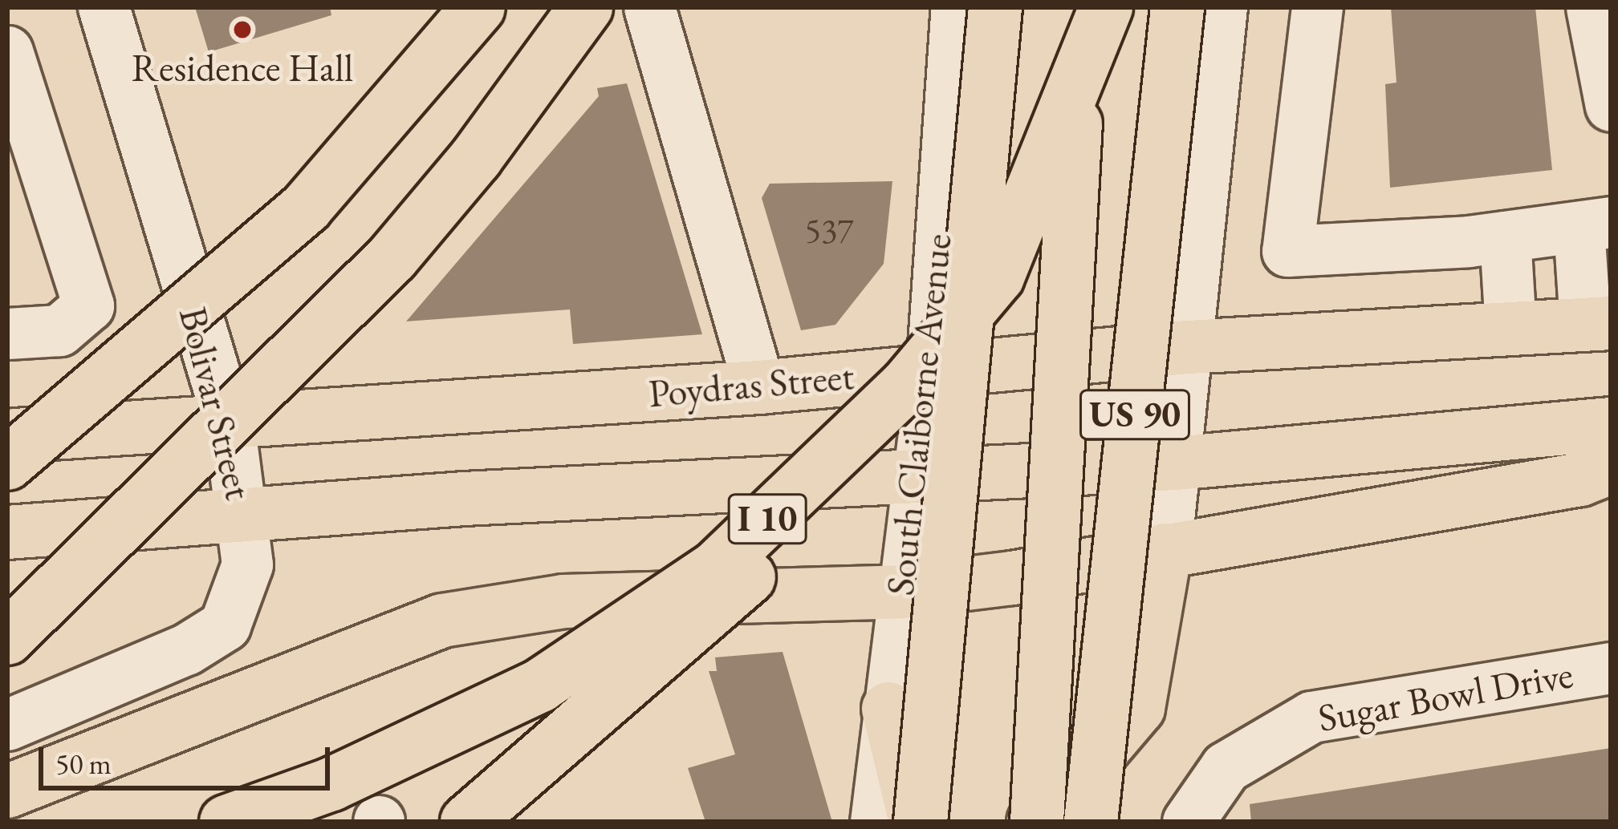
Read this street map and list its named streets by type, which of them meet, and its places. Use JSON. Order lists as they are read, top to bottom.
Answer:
{
  "streets": {
    "main road": [
      "Poydras Street",
      "South Claiborne Avenue",
      "US 90",
      "I 10"
    ],
    "street": ["Bolivar Street", "Sugar Bowl Drive"]
  },
  "crossings": [
    ["Poydras Street", "Bolivar Street"],
    ["Poydras Street", "South Claiborne Avenue"],
    ["Poydras Street", "I 10"],
    ["South Claiborne Avenue", "I 10"]
  ],
  "places": ["Residence Hall"],
  "house_numbers": ["537"],
  "scale_bar": "50 m"
}
